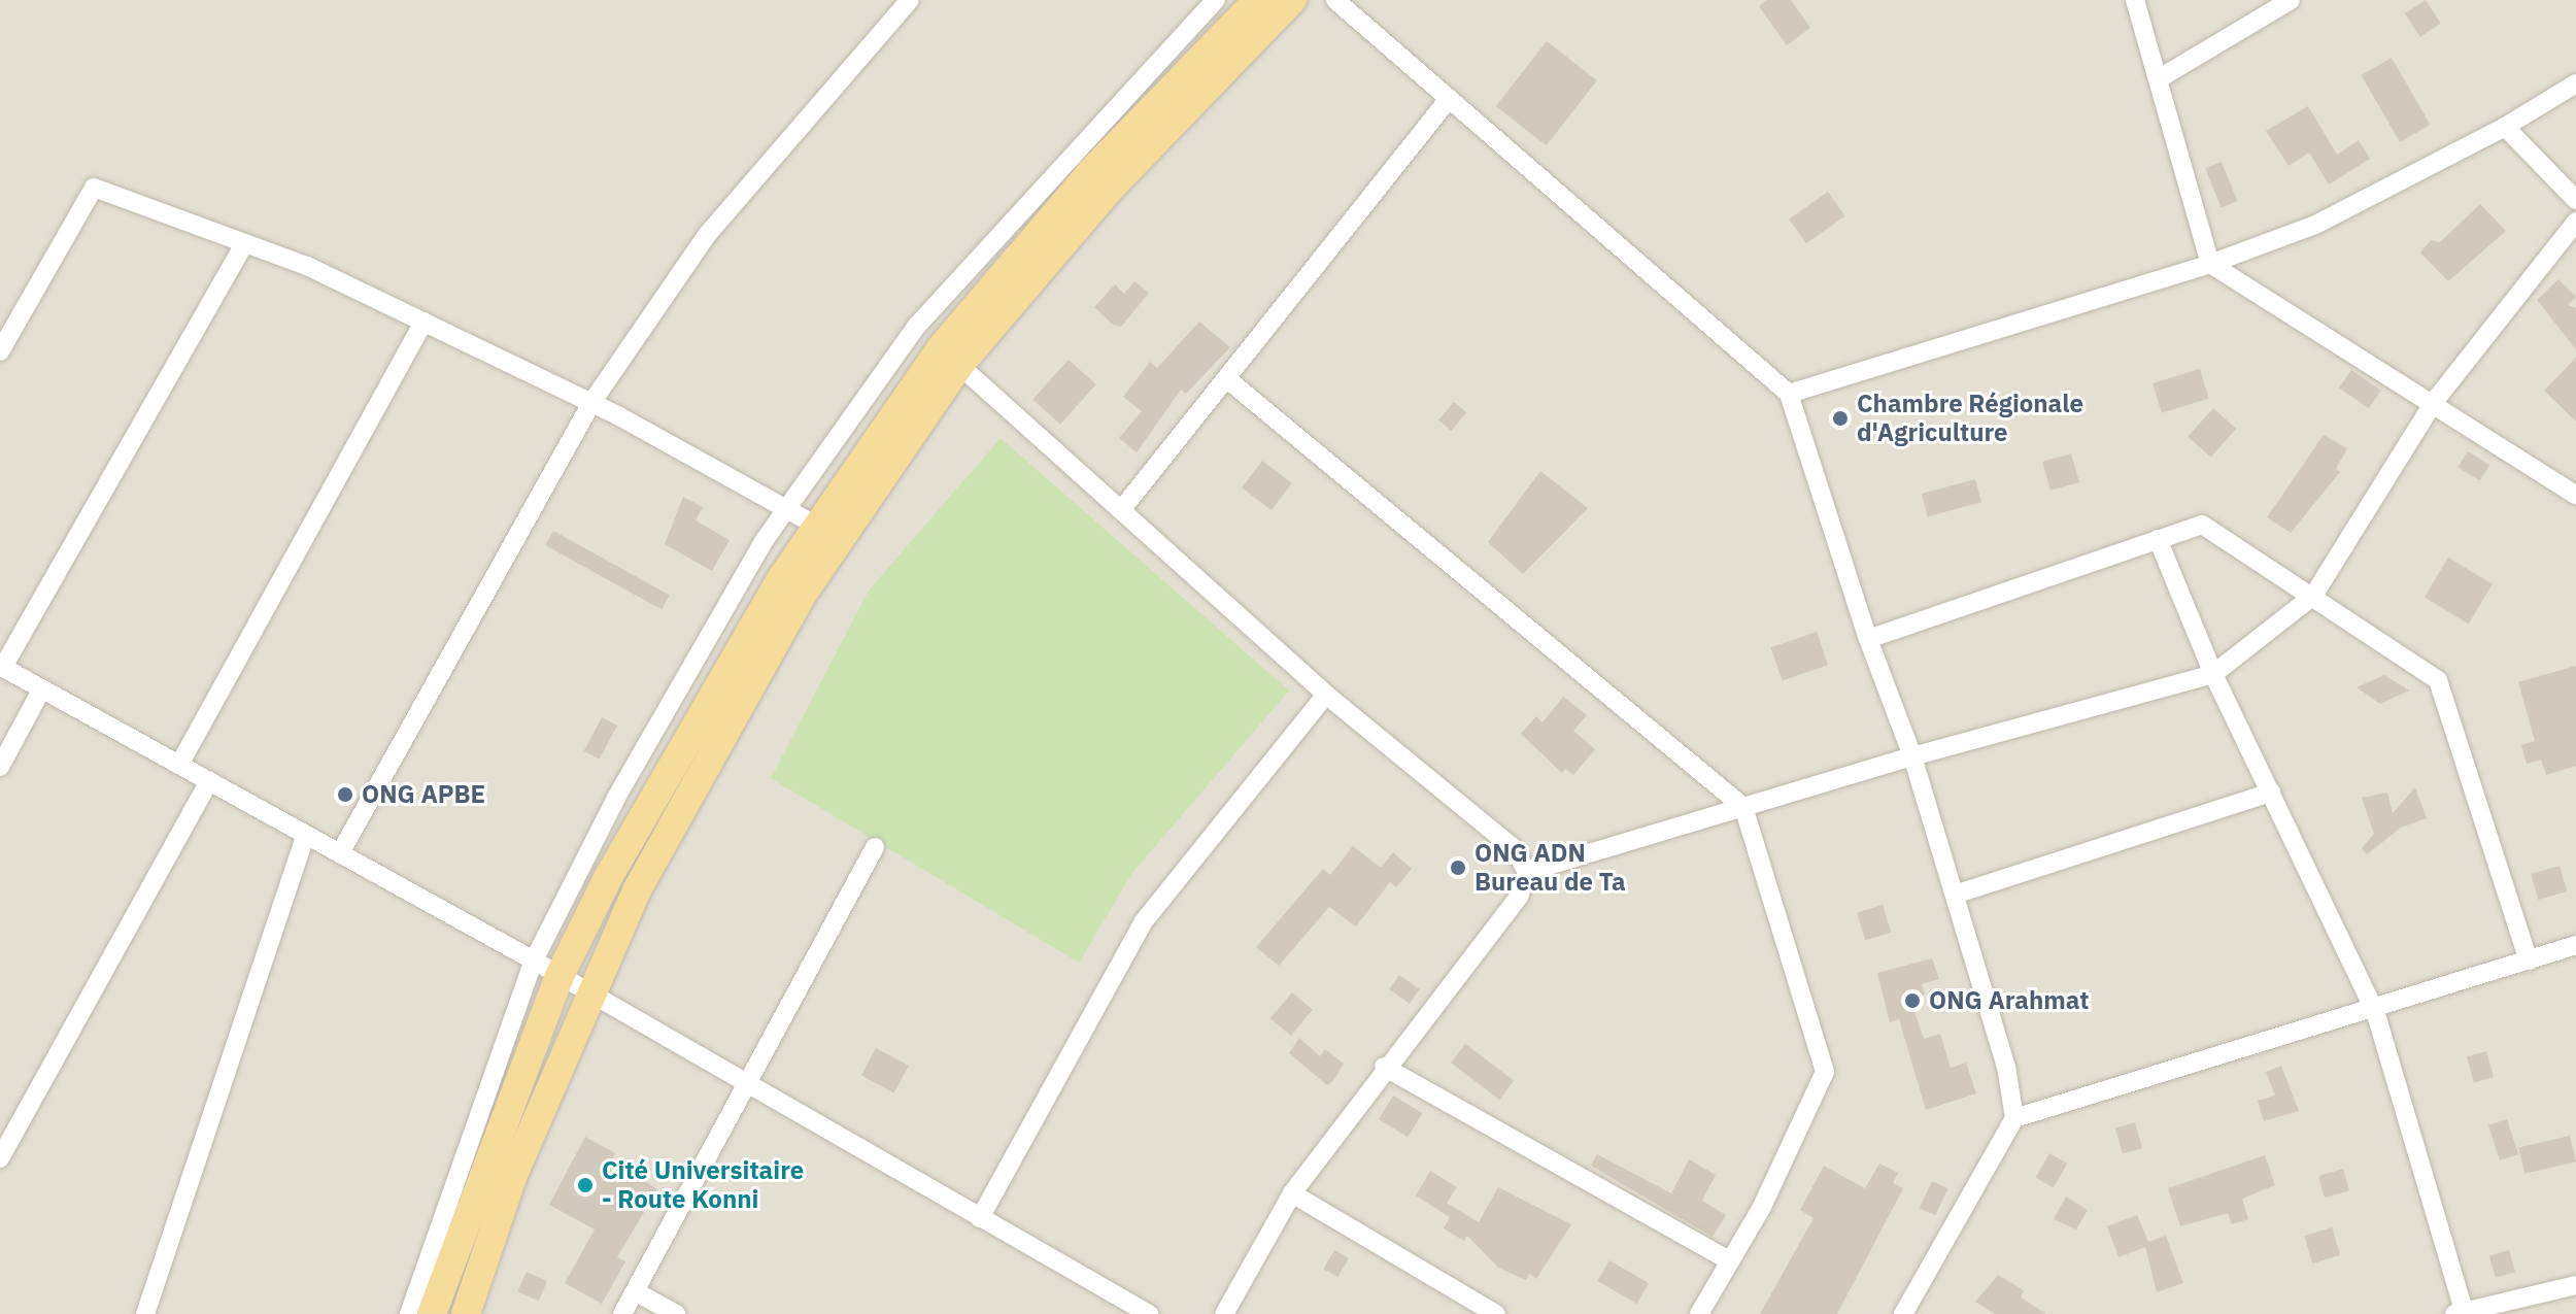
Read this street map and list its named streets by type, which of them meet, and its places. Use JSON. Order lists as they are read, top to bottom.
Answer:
{
  "places": [
    "Chambre Régionale d'Agriculture",
    "ONG APBE",
    "ONG ADN Bureau de Ta",
    "ONG Arahmat",
    "Cité Universitaire - Route Konni"
  ]
}
